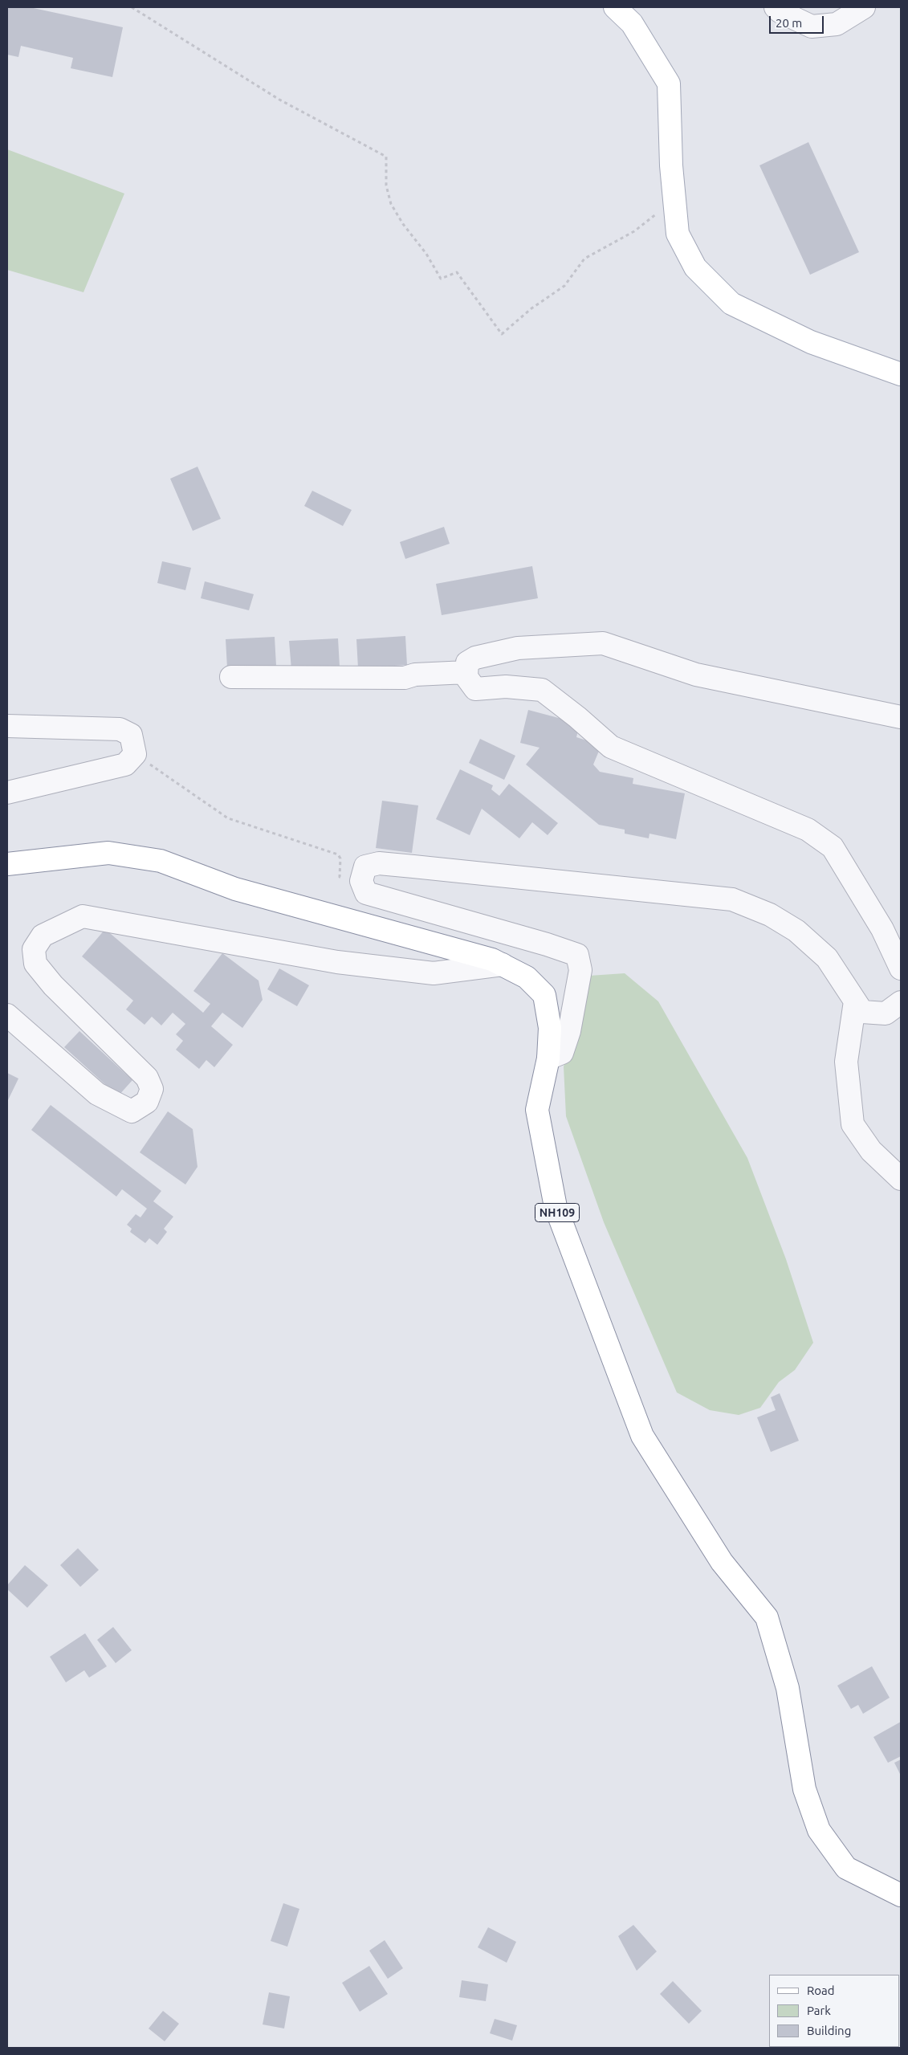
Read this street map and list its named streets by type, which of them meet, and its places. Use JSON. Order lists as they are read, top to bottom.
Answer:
{
  "streets": {
    "main road": ["NH109"]
  },
  "legend": ["Road", "Park", "Building"],
  "scale_bar": "20 m"
}
